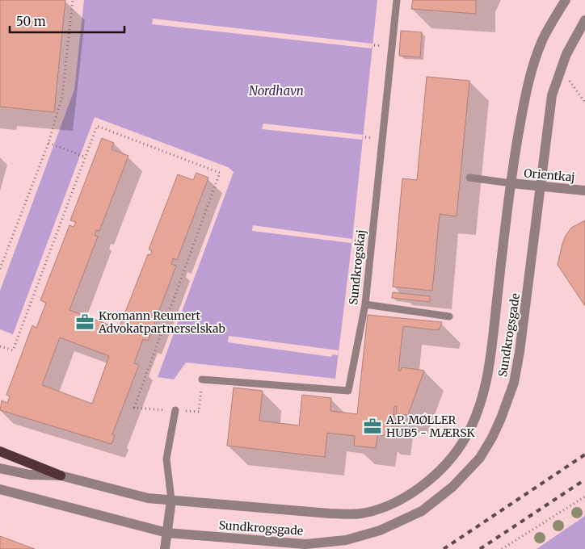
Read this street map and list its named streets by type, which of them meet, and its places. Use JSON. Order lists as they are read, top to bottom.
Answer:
{
  "streets": {
    "street": ["Orientkaj", "Sundkrogsgade"],
    "lane": ["Sundkrogskaj"]
  },
  "crossings": [
    ["Orientkaj", "Sundkrogsgade"]
  ],
  "water": ["Nordhavn"],
  "places": {
    "office": ["Kromann Reumert Advokatpartnerselskab", "A.P. MØLLER HUB5 - MÆRSK"]
  },
  "scale_bar": "50 m"
}
